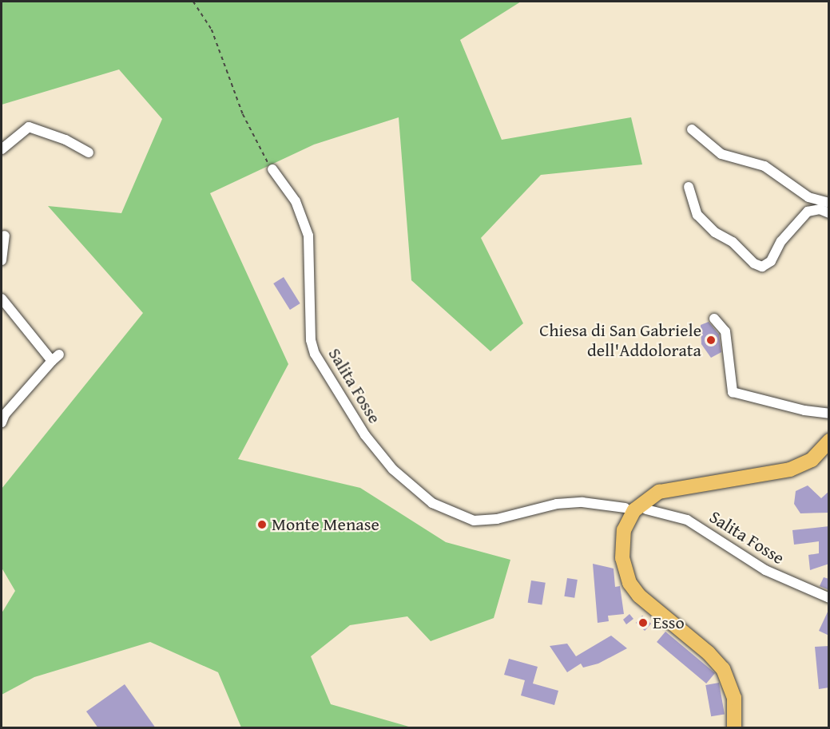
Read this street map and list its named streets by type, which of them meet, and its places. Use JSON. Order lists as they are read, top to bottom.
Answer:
{
  "streets": {
    "street": ["Salita Fosse"]
  },
  "places": ["Chiesa di San Gabriele dell'Addolorata", "Monte Menase", "Esso"]
}
